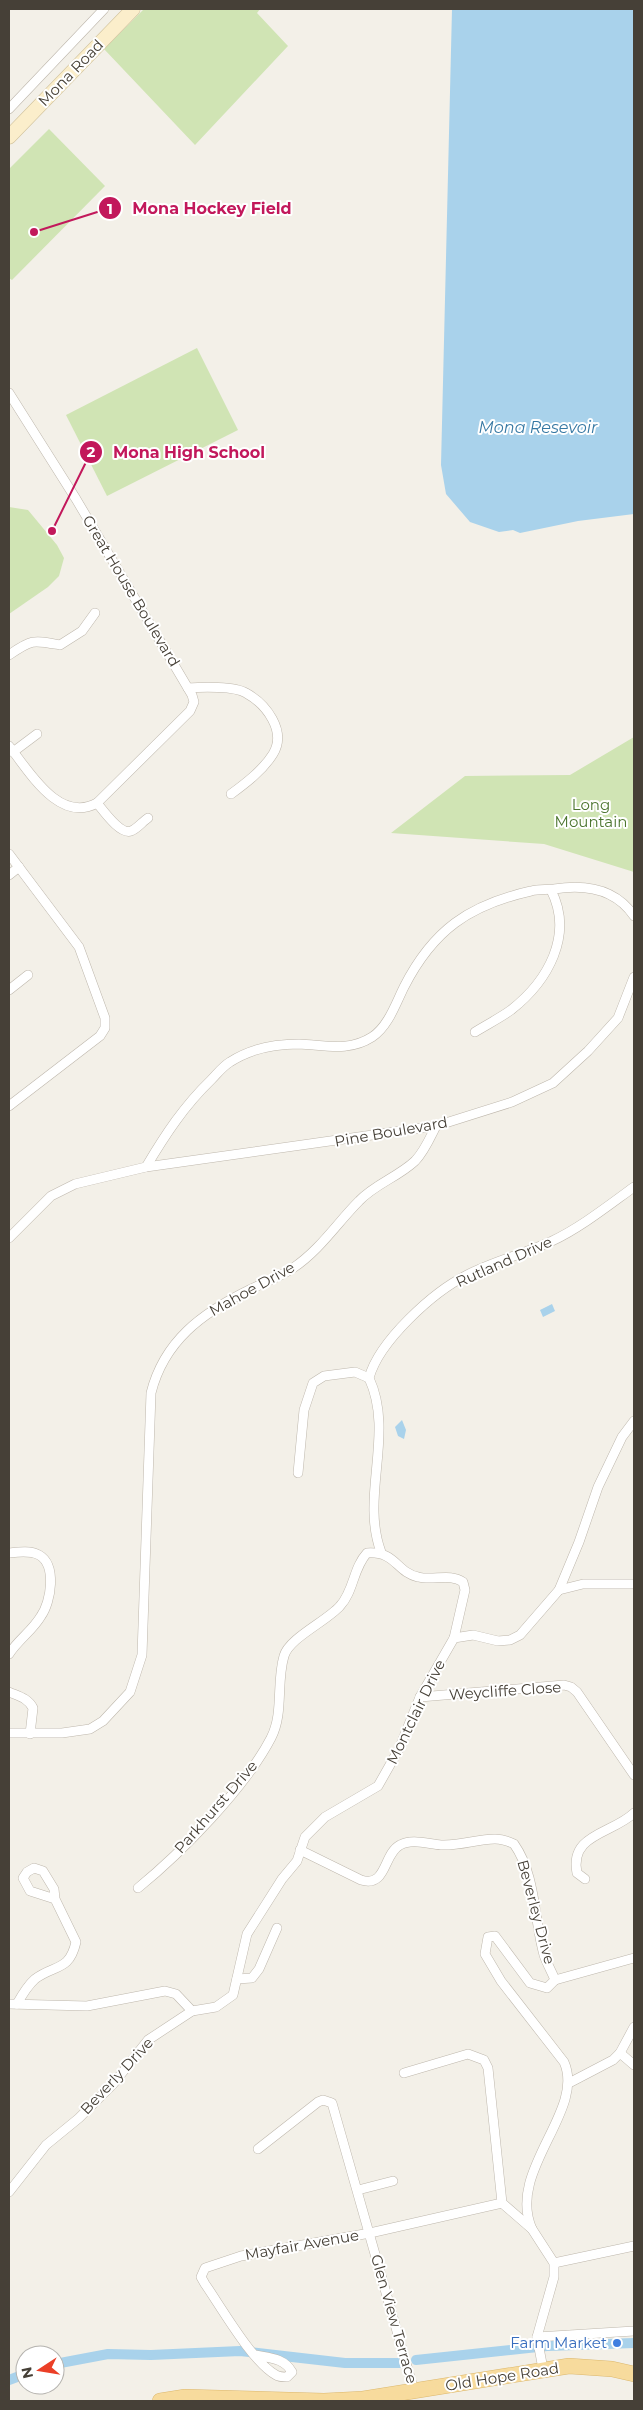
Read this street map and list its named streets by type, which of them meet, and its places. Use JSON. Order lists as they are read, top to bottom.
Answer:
{
  "streets": {
    "main road": ["Old Hope Road"],
    "street": [
      "Mona Road",
      "Great House Boulevard",
      "Pine Boulevard",
      "Rutland Drive",
      "Mahoe Drive",
      "Weycliffe Close",
      "Montclair Drive",
      "Parkhurst Drive",
      "Beverley Drive",
      "Beverly Drive",
      "Mayfair Avenue",
      "Glen View Terrace"
    ]
  },
  "crossings": [
    ["Pine Boulevard", "Mahoe Drive"],
    ["Weycliffe Close", "Montclair Drive"],
    ["Montclair Drive", "Beverley Drive"],
    ["Montclair Drive", "Beverly Drive"],
    ["Beverley Drive", "Beverly Drive"],
    ["Mayfair Avenue", "Glen View Terrace"],
    ["Glen View Terrace", "Old Hope Road"]
  ],
  "water": ["Mona Resevoir"],
  "parks": ["Long Mountain"],
  "places": ["Mona Hockey Field", "Mona High School", "Farm Market"],
  "north": "left"
}
